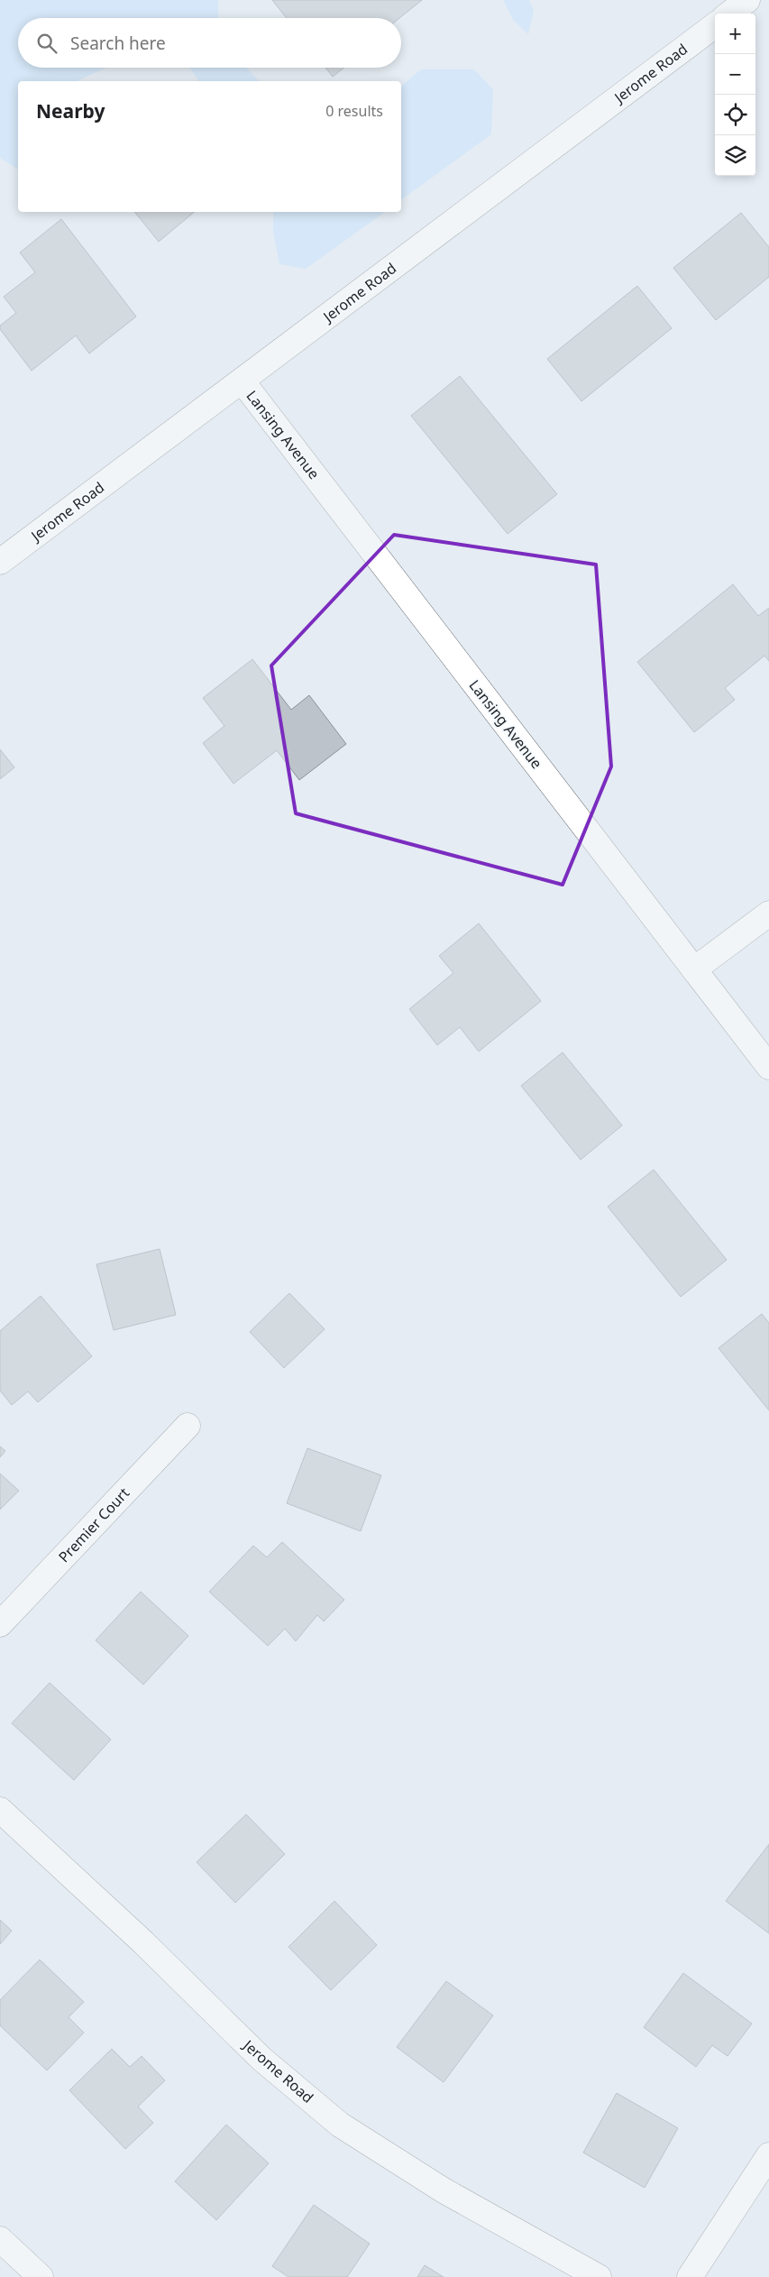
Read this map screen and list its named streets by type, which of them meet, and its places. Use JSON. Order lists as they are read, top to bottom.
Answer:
{
  "streets": {
    "street": ["Jerome Road", "Lansing Avenue", "Premier Court"]
  },
  "crossings": [
    ["Jerome Road", "Lansing Avenue"]
  ],
  "page": {
    "map_buttons": ["+", "−"],
    "search": "Search here",
    "heading": ["Nearby", "0 results"]
  }
}
